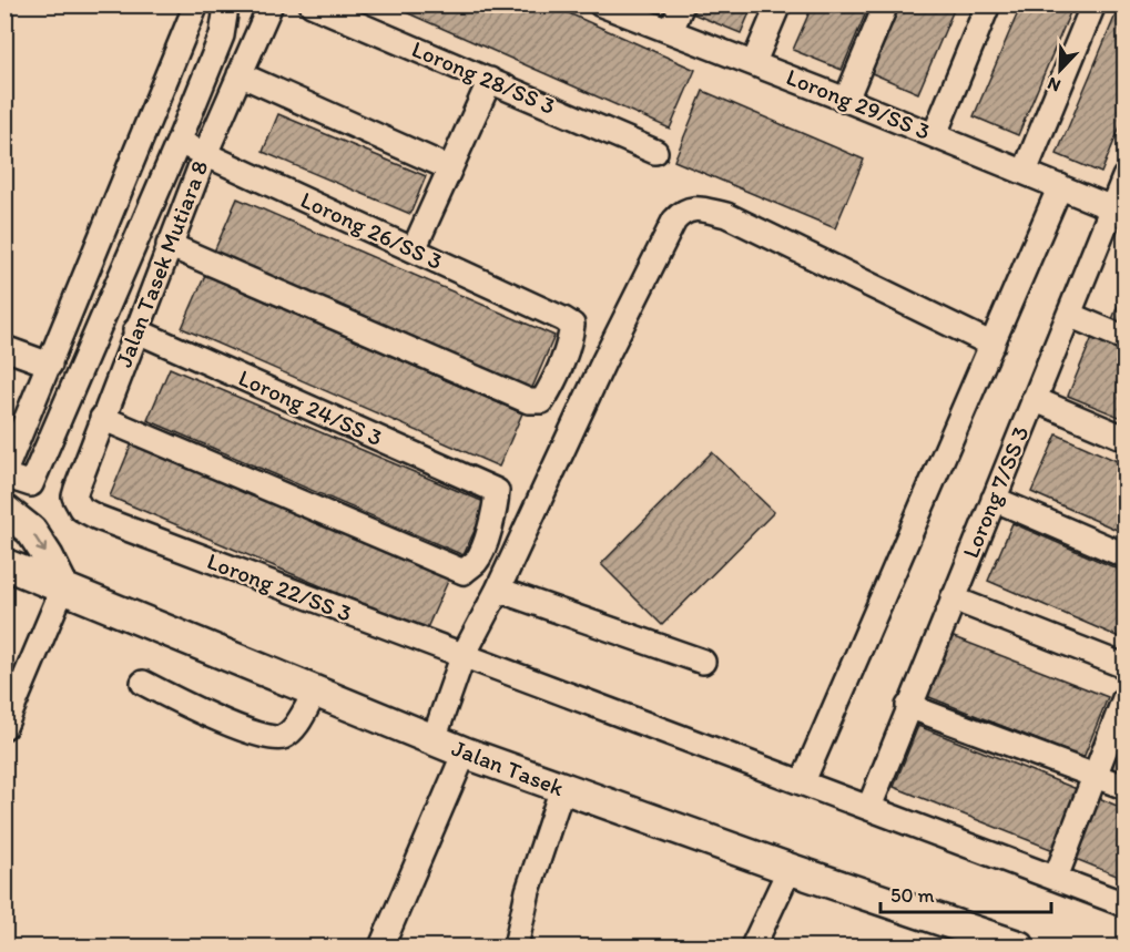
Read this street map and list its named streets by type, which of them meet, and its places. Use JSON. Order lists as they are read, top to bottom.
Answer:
{
  "streets": {
    "main road": ["Jalan Tasek"],
    "street": [
      "Lorong 28/SS 3",
      "Lorong 29/SS 3",
      "Lorong 26/SS 3",
      "Jalan Tasek Mutiara 8",
      "Lorong 24/SS 3",
      "Lorong 7/SS 3",
      "Lorong 22/SS 3"
    ]
  },
  "crossings": [
    ["Lorong 29/SS 3", "Lorong 7/SS 3"],
    ["Lorong 26/SS 3", "Jalan Tasek Mutiara 8"],
    ["Jalan Tasek Mutiara 8", "Lorong 24/SS 3"],
    ["Jalan Tasek Mutiara 8", "Lorong 22/SS 3"],
    ["Lorong 7/SS 3", "Lorong 22/SS 3"]
  ],
  "scale_bar": "50 m",
  "north": "bottom left"
}
